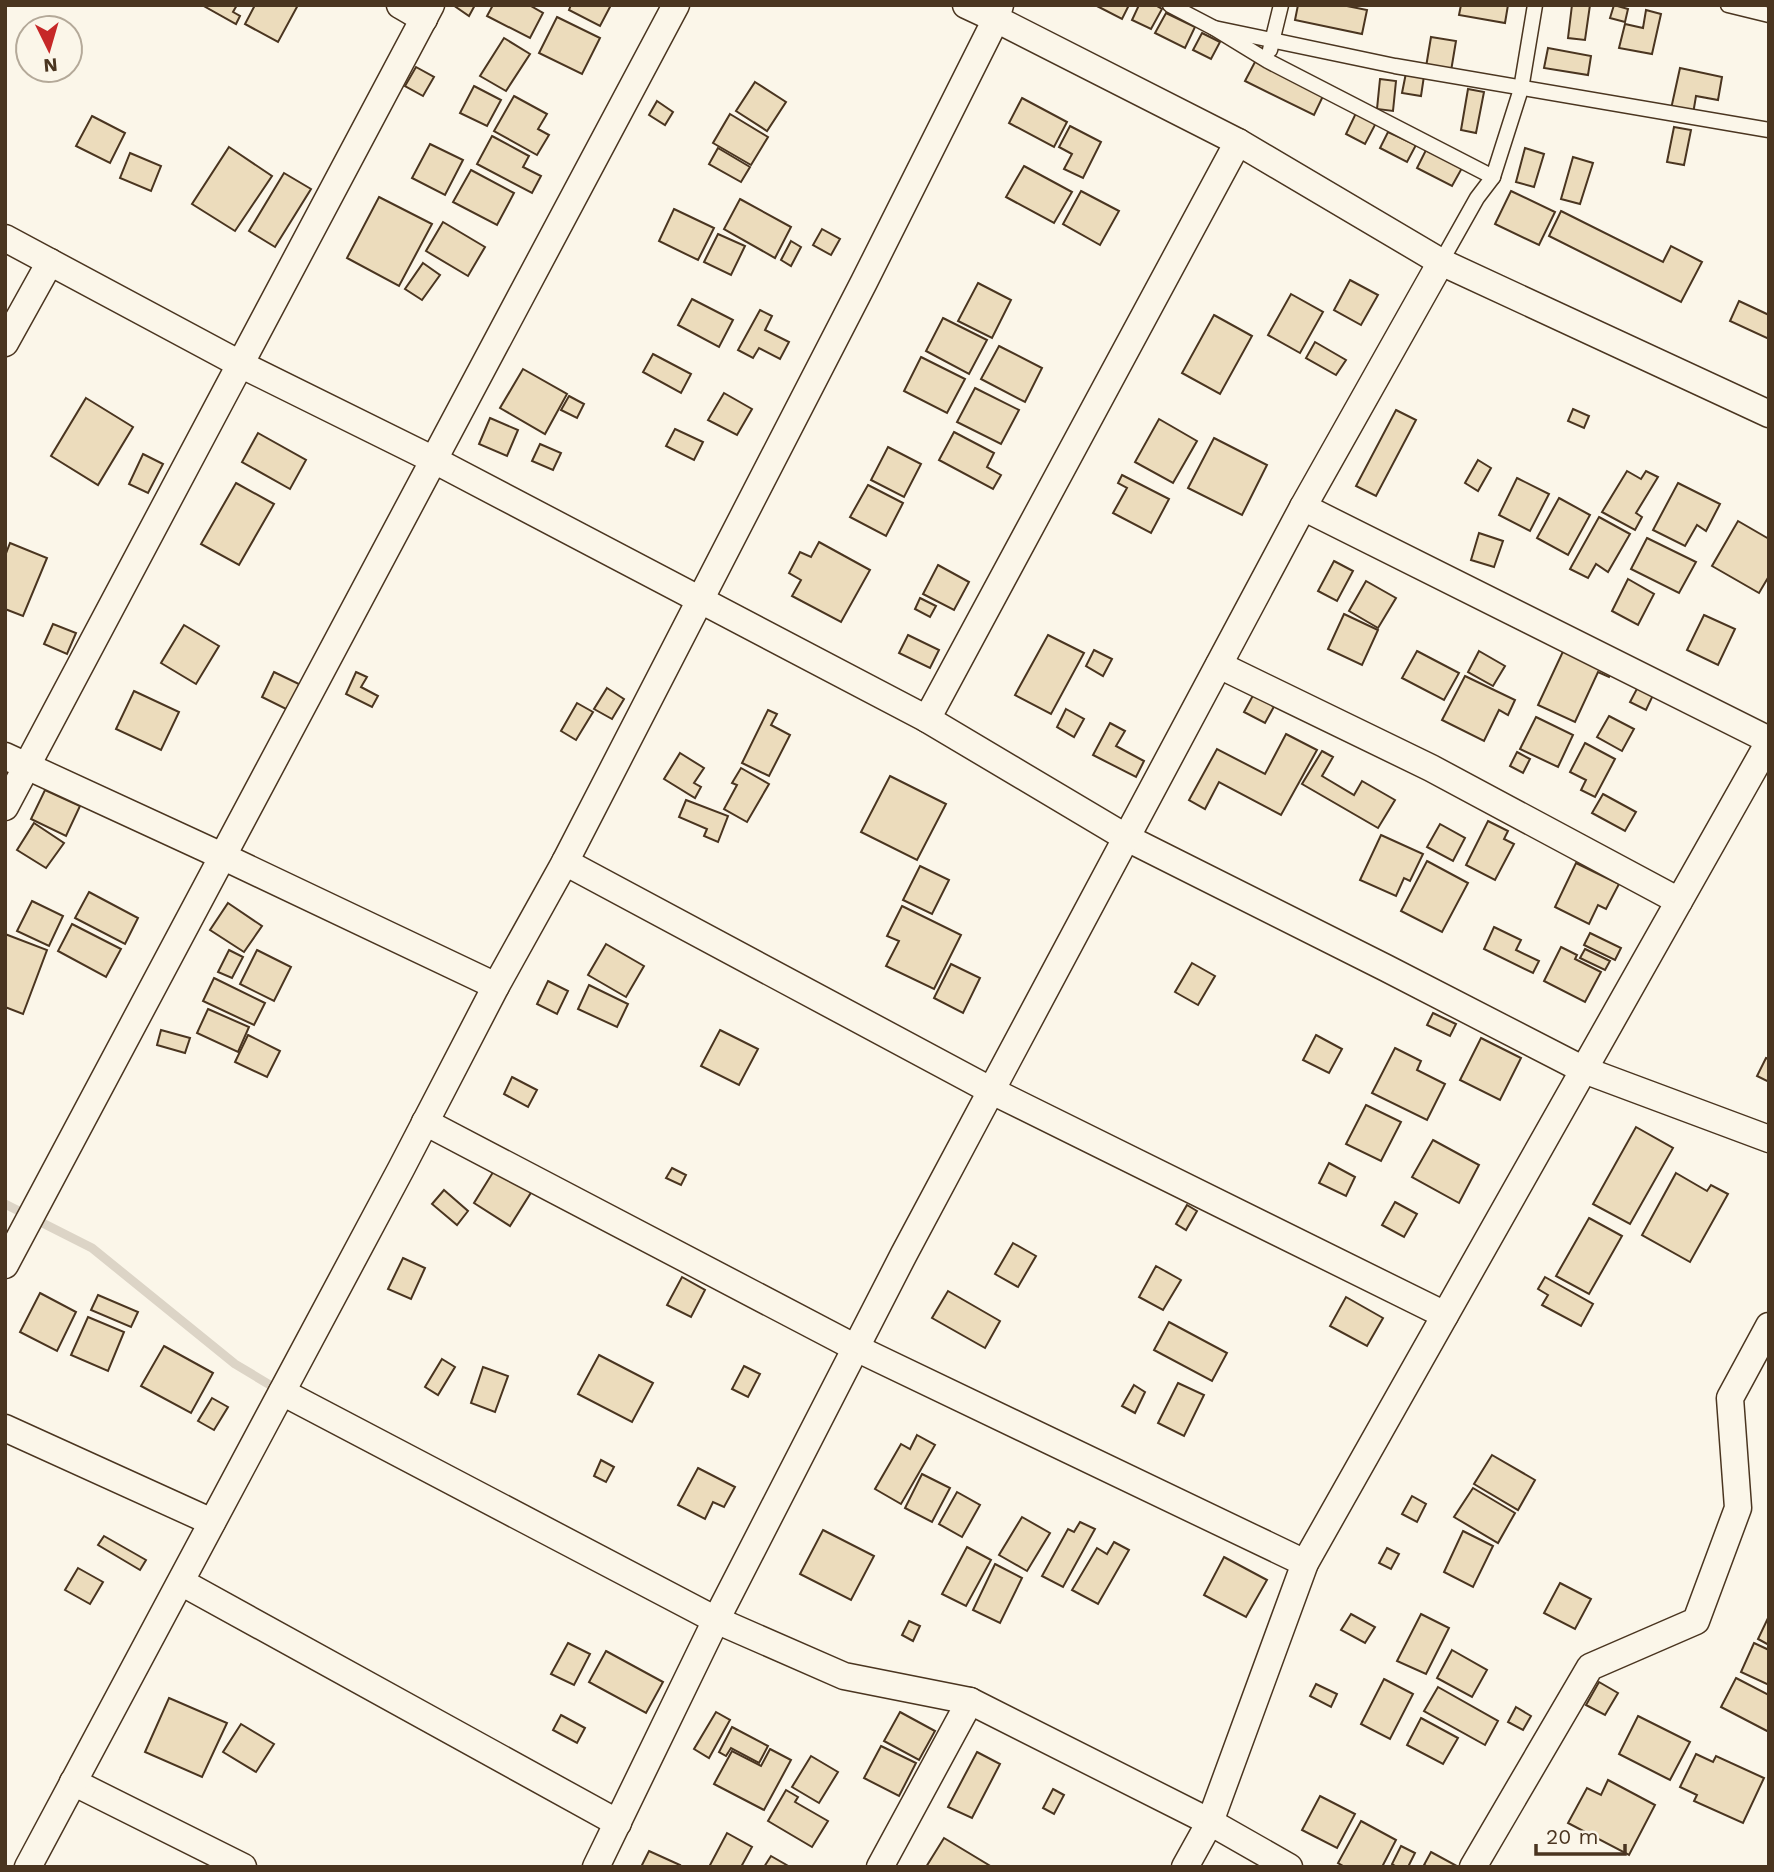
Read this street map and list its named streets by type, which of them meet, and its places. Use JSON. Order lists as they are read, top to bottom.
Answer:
{
  "scale_bar": "20 m",
  "north": "bottom"
}
